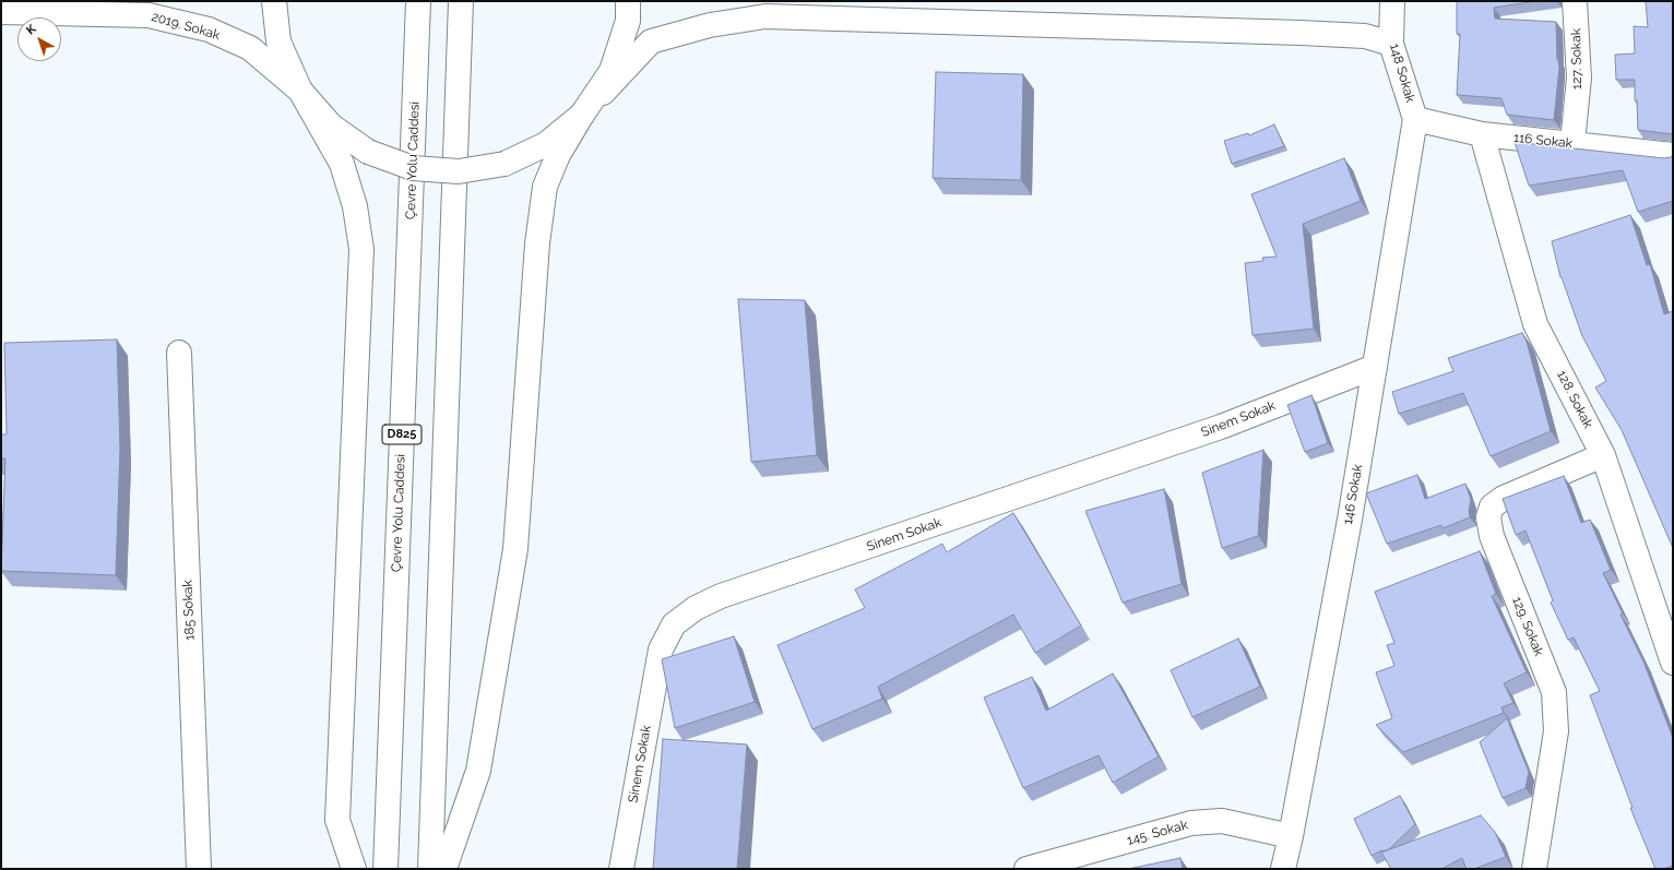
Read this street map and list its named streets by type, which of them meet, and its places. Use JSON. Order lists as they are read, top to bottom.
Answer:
{
  "streets": {
    "main road": [
      "2019. Sokak",
      "127. Sokak",
      "148 Sokak",
      "116 Sokak",
      "Çevre Yolu Caddesi",
      "128. Sokak",
      "Sinem Sokak",
      "D825",
      "146 Sokak",
      "185 Sokak",
      "129. Sokak",
      "145. Sokak"
    ]
  },
  "crossings": [
    ["127. Sokak", "116 Sokak"],
    ["148 Sokak", "116 Sokak"],
    ["148 Sokak", "146 Sokak"],
    ["116 Sokak", "128. Sokak"],
    ["116 Sokak", "146 Sokak"],
    ["128. Sokak", "129. Sokak"],
    ["Sinem Sokak", "146 Sokak"],
    ["146 Sokak", "145. Sokak"]
  ],
  "north": "top left"
}
